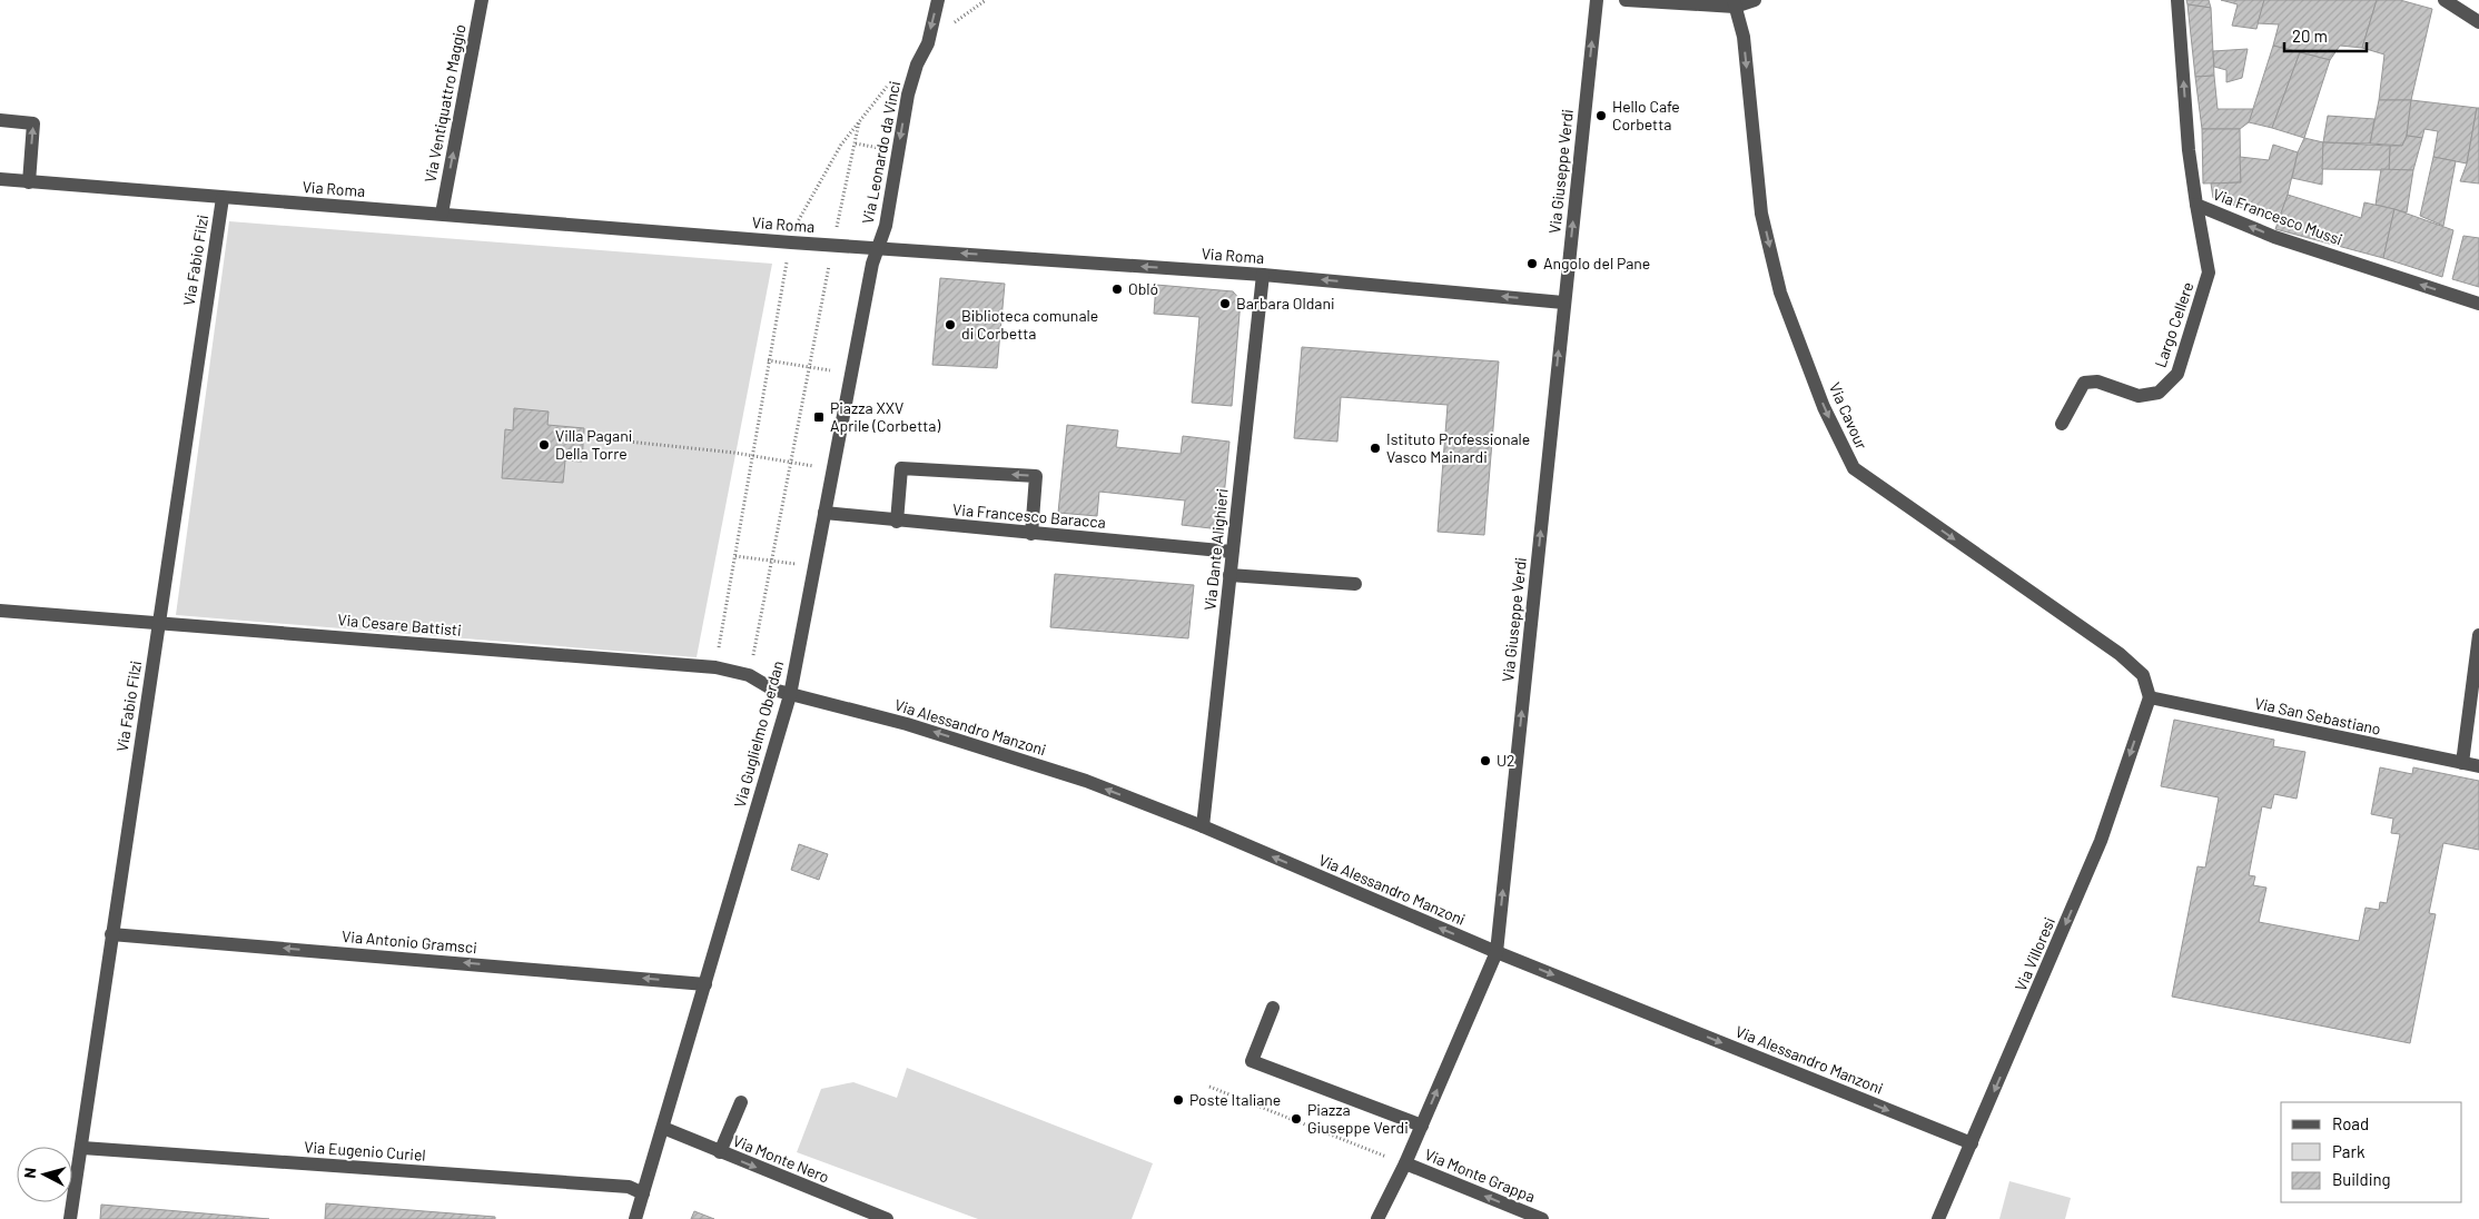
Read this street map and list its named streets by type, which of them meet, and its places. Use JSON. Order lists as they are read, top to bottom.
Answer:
{
  "streets": {
    "street": [
      "Via Ventiquattro Maggio",
      "Via Leonardo da Vinci",
      "Via Giuseppe Verdi",
      "Via Roma",
      "Via Francesco Mussi",
      "Via Fabio Filzi",
      "Largo Cellere",
      "Via Cavour",
      "Via Francesco Baracca",
      "Via Dante Alighieri",
      "Via Cesare Battisti",
      "Via San Sebastiano",
      "Via Alessandro Manzoni",
      "Via Guglielmo Oberdan",
      "Via Antonio Gramsci",
      "Via Villoresi",
      "Via Eugenio Curiel",
      "Via Monte Nero",
      "Via Monte Grappa"
    ]
  },
  "crossings": [
    ["Via Ventiquattro Maggio", "Via Roma"],
    ["Via Leonardo da Vinci", "Via Roma"],
    ["Via Leonardo da Vinci", "Via Guglielmo Oberdan"],
    ["Via Giuseppe Verdi", "Via Roma"],
    ["Via Giuseppe Verdi", "Via Alessandro Manzoni"],
    ["Via Giuseppe Verdi", "Via Monte Grappa"],
    ["Via Roma", "Via Fabio Filzi"],
    ["Via Roma", "Via Dante Alighieri"],
    ["Via Roma", "Via Guglielmo Oberdan"],
    ["Via Francesco Mussi", "Largo Cellere"],
    ["Via Fabio Filzi", "Via Cesare Battisti"],
    ["Via Fabio Filzi", "Via Antonio Gramsci"],
    ["Via Fabio Filzi", "Via Eugenio Curiel"],
    ["Via Cavour", "Via San Sebastiano"],
    ["Via Cavour", "Via Villoresi"],
    ["Via Francesco Baracca", "Via Dante Alighieri"],
    ["Via Francesco Baracca", "Via Guglielmo Oberdan"],
    ["Via Dante Alighieri", "Via Alessandro Manzoni"],
    ["Via Cesare Battisti", "Via Alessandro Manzoni"],
    ["Via Cesare Battisti", "Via Guglielmo Oberdan"],
    ["Via San Sebastiano", "Via Villoresi"],
    ["Via Alessandro Manzoni", "Via Guglielmo Oberdan"],
    ["Via Alessandro Manzoni", "Via Villoresi"],
    ["Via Guglielmo Oberdan", "Via Antonio Gramsci"],
    ["Via Guglielmo Oberdan", "Via Eugenio Curiel"],
    ["Via Guglielmo Oberdan", "Via Monte Nero"]
  ],
  "one_way": [
    "Via Ventiquattro Maggio",
    "Via Leonardo da Vinci",
    "Via Giuseppe Verdi",
    "Via Roma",
    "Via Francesco Mussi",
    "Via Cavour",
    "Via Antonio Gramsci",
    "Via Villoresi",
    "Via Monte Nero",
    "Via Monte Grappa"
  ],
  "places": {
    "other": [
      "Hello Cafe Corbetta",
      "Angolo del Pane",
      "Obló",
      "Barbara Oldani",
      "Biblioteca comunale di Corbetta",
      "Villa Pagani Della Torre",
      "Istituto Professionale Vasco Mainardi",
      "U2",
      "Poste Italiane",
      "Piazza Giuseppe Verdi"
    ],
    "transit": ["Piazza XXV Aprile (Corbetta)"]
  },
  "legend": ["Road", "Park", "Building"],
  "scale_bar": "20 m",
  "north": "left"
}
